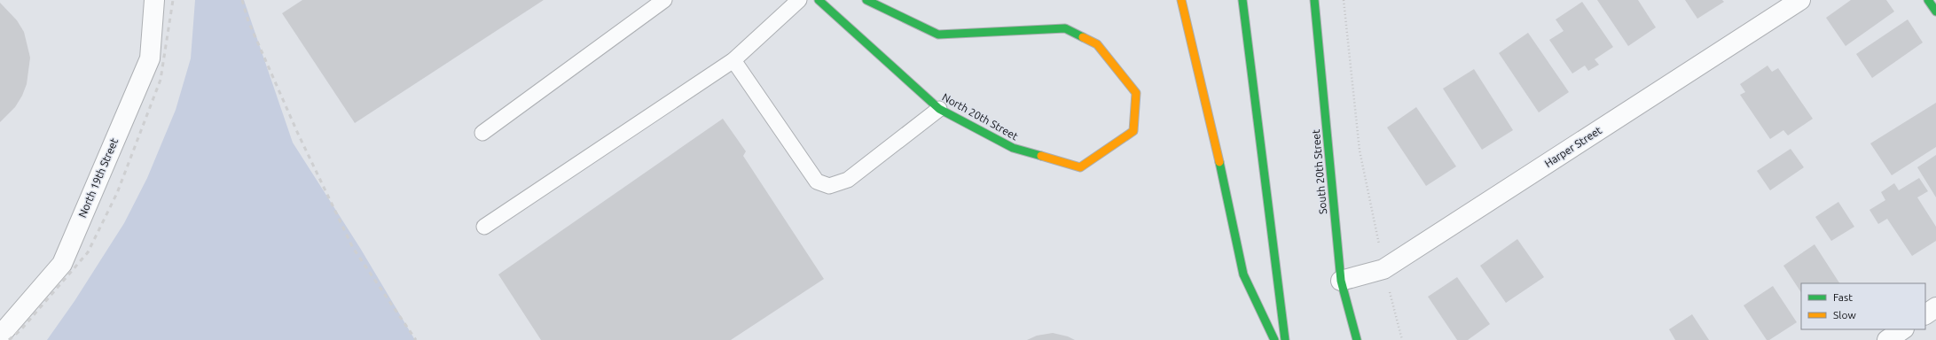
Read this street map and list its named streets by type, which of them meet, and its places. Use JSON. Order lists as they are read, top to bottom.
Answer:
{
  "streets": {
    "main road": ["North 20th Street", "South 20th Street"],
    "street": ["Harper Street", "North 19th Street"]
  },
  "crossings": [
    ["Harper Street", "South 20th Street"]
  ],
  "legend": ["Fast", "Slow"]
}
